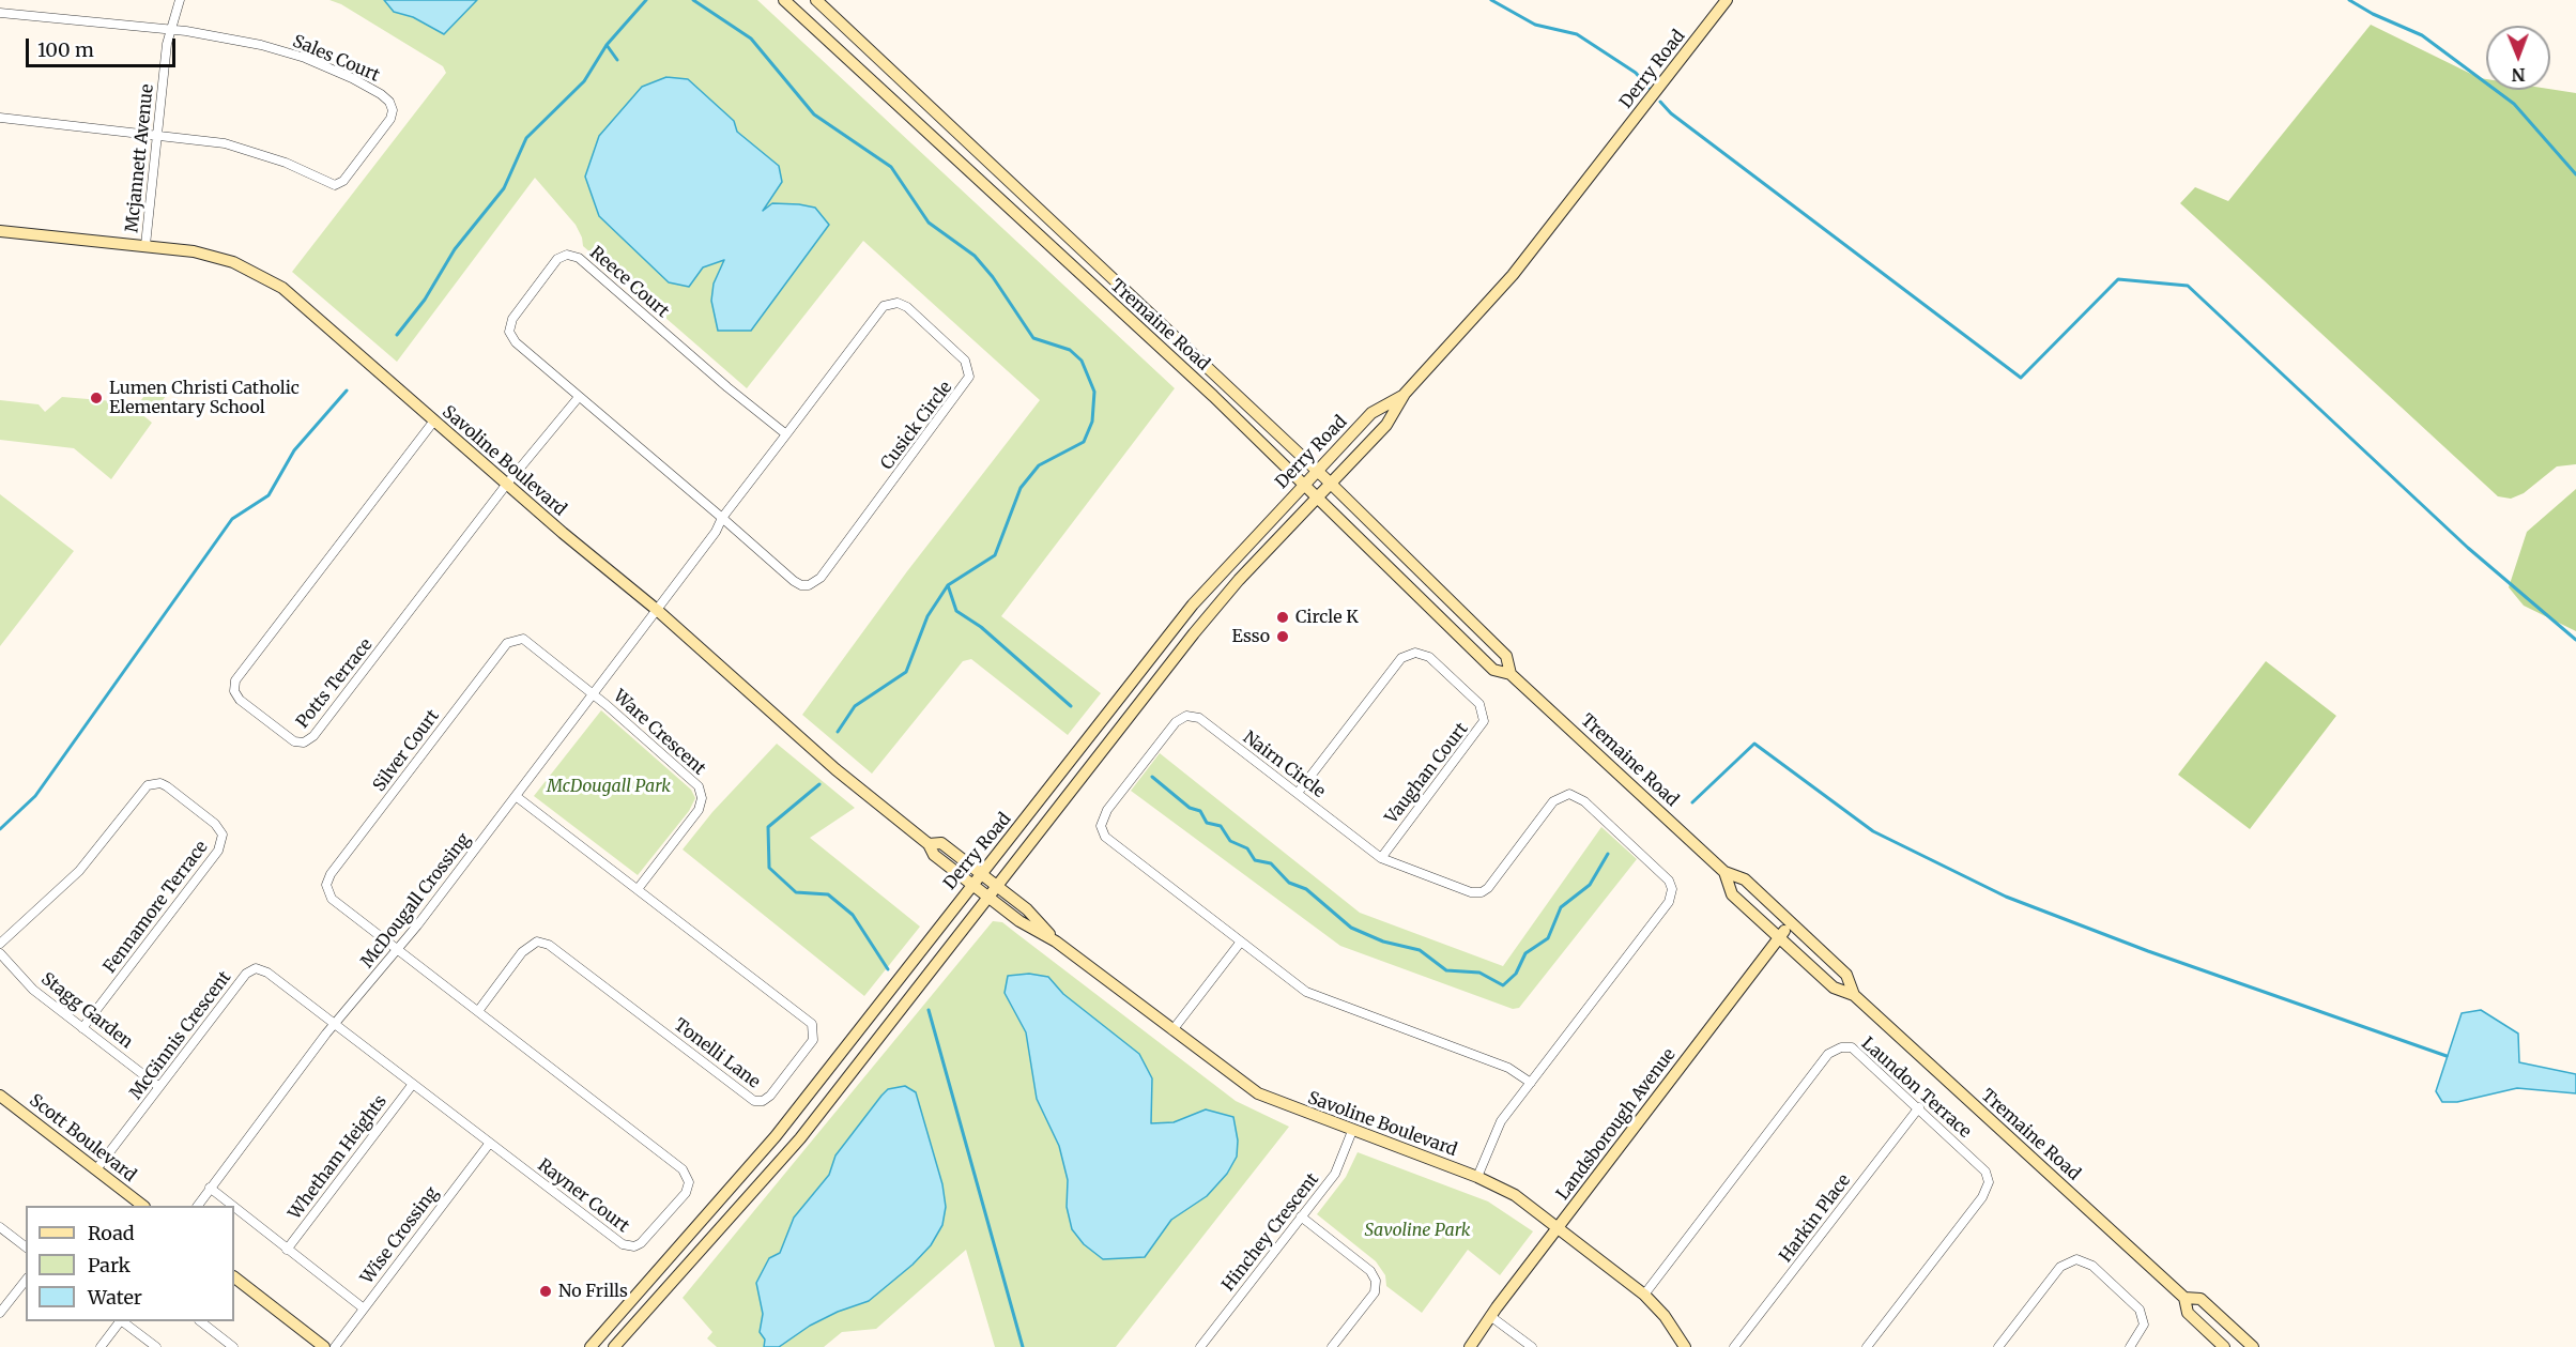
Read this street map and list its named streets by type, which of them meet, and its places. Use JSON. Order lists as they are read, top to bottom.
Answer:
{
  "streets": {
    "main road": [
      "Derry Road",
      "Tremaine Road",
      "Savoline Boulevard",
      "Landsborough Avenue",
      "Scott Boulevard"
    ],
    "street": [
      "Sales Court",
      "Mcjannett Avenue",
      "Reece Court",
      "Cusick Circle",
      "Potts Terrace",
      "Ware Crescent",
      "Silver Court",
      "Nairn Circle",
      "Vaughan Court",
      "McDougall Crossing",
      "Fennamore Terrace",
      "Stagg Garden",
      "McGinnis Crescent",
      "Tonelli Lane",
      "Laundon Terrace",
      "Whetham Heights",
      "Rayner Court",
      "Harkin Place",
      "Hinchey Crescent",
      "Wise Crossing"
    ]
  },
  "crossings": [
    ["Sales Court", "Mcjannett Avenue"],
    ["Derry Road", "Tremaine Road"],
    ["Derry Road", "Savoline Boulevard"],
    ["Mcjannett Avenue", "Savoline Boulevard"],
    ["Reece Court", "Cusick Circle"],
    ["Reece Court", "Potts Terrace"],
    ["Tremaine Road", "Landsborough Avenue"],
    ["Cusick Circle", "Savoline Boulevard"],
    ["Cusick Circle", "McDougall Crossing"],
    ["Savoline Boulevard", "Potts Terrace"],
    ["Savoline Boulevard", "Nairn Circle"],
    ["Savoline Boulevard", "McDougall Crossing"],
    ["Savoline Boulevard", "Laundon Terrace"],
    ["Savoline Boulevard", "Landsborough Avenue"],
    ["Savoline Boulevard", "Hinchey Crescent"],
    ["Ware Crescent", "Silver Court"],
    ["Ware Crescent", "McDougall Crossing"],
    ["Ware Crescent", "Tonelli Lane"],
    ["Silver Court", "McDougall Crossing"],
    ["Silver Court", "Rayner Court"],
    ["Nairn Circle", "Vaughan Court"],
    ["McDougall Crossing", "McGinnis Crescent"],
    ["McDougall Crossing", "Tonelli Lane"],
    ["McDougall Crossing", "Rayner Court"],
    ["Fennamore Terrace", "Stagg Garden"],
    ["Stagg Garden", "McGinnis Crescent"],
    ["McGinnis Crescent", "Scott Boulevard"],
    ["McGinnis Crescent", "Rayner Court"],
    ["Tonelli Lane", "Rayner Court"],
    ["Laundon Terrace", "Harkin Place"],
    ["Whetham Heights", "Rayner Court"],
    ["Rayner Court", "Wise Crossing"]
  ],
  "parks": ["McDougall Park", "Savoline Park"],
  "places": [
    "Lumen Christi Catholic Elementary School",
    "Circle K",
    "Esso",
    "No Frills"
  ],
  "legend": ["Road", "Park", "Water"],
  "scale_bar": "100 m",
  "north": "bottom"
}
